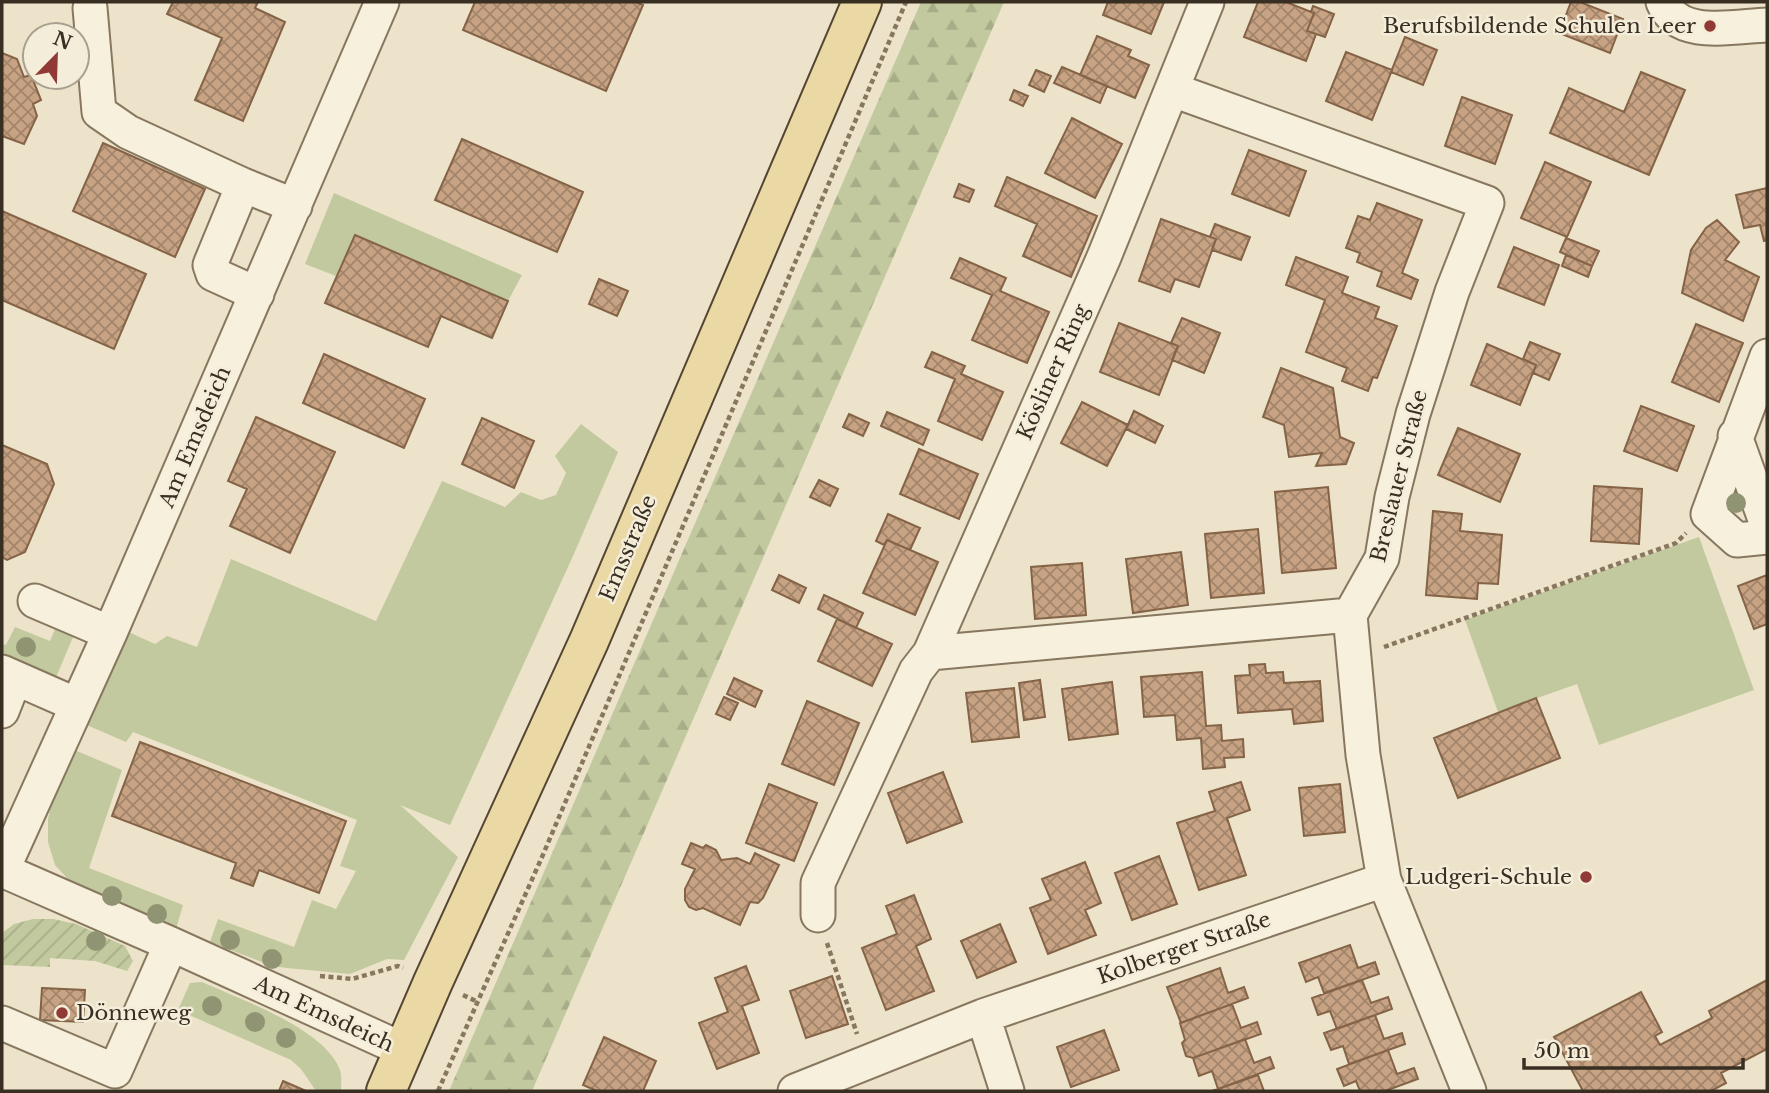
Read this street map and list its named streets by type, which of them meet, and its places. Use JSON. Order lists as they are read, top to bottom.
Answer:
{
  "streets": {
    "main road": ["Emsstraße"],
    "street": [
      "Kösliner Ring",
      "Am Emsdeich",
      "Breslauer Straße",
      "Kolberger Straße"
    ]
  },
  "crossings": [
    ["Kösliner Ring", "Breslauer Straße"],
    ["Am Emsdeich", "Emsstraße"]
  ],
  "places": ["Berufsbildende Schulen Leer", "Ludgeri-Schule", "Dönneweg"],
  "scale_bar": "50 m",
  "north": "top right"
}
